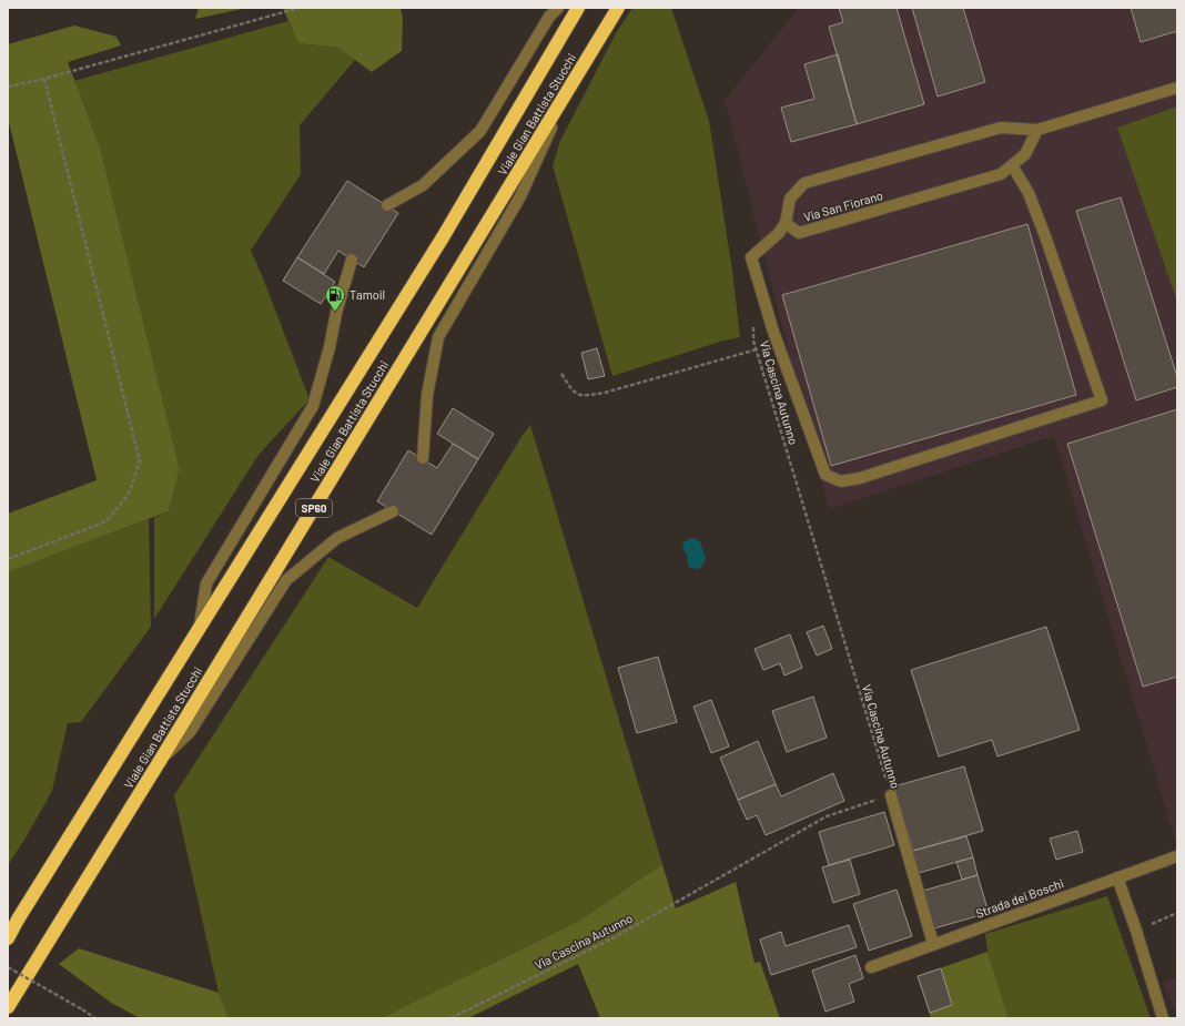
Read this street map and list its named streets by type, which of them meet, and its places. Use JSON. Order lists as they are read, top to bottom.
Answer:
{
  "streets": {
    "highway": ["Viale Gian Battista Stucchi", "SP60"],
    "street": ["Via San Fiorano", "Strada dei Boschi"],
    "path": ["Via Cascina Autunno"]
  },
  "places": {
    "fuel station": ["Tamoil"]
  }
}
